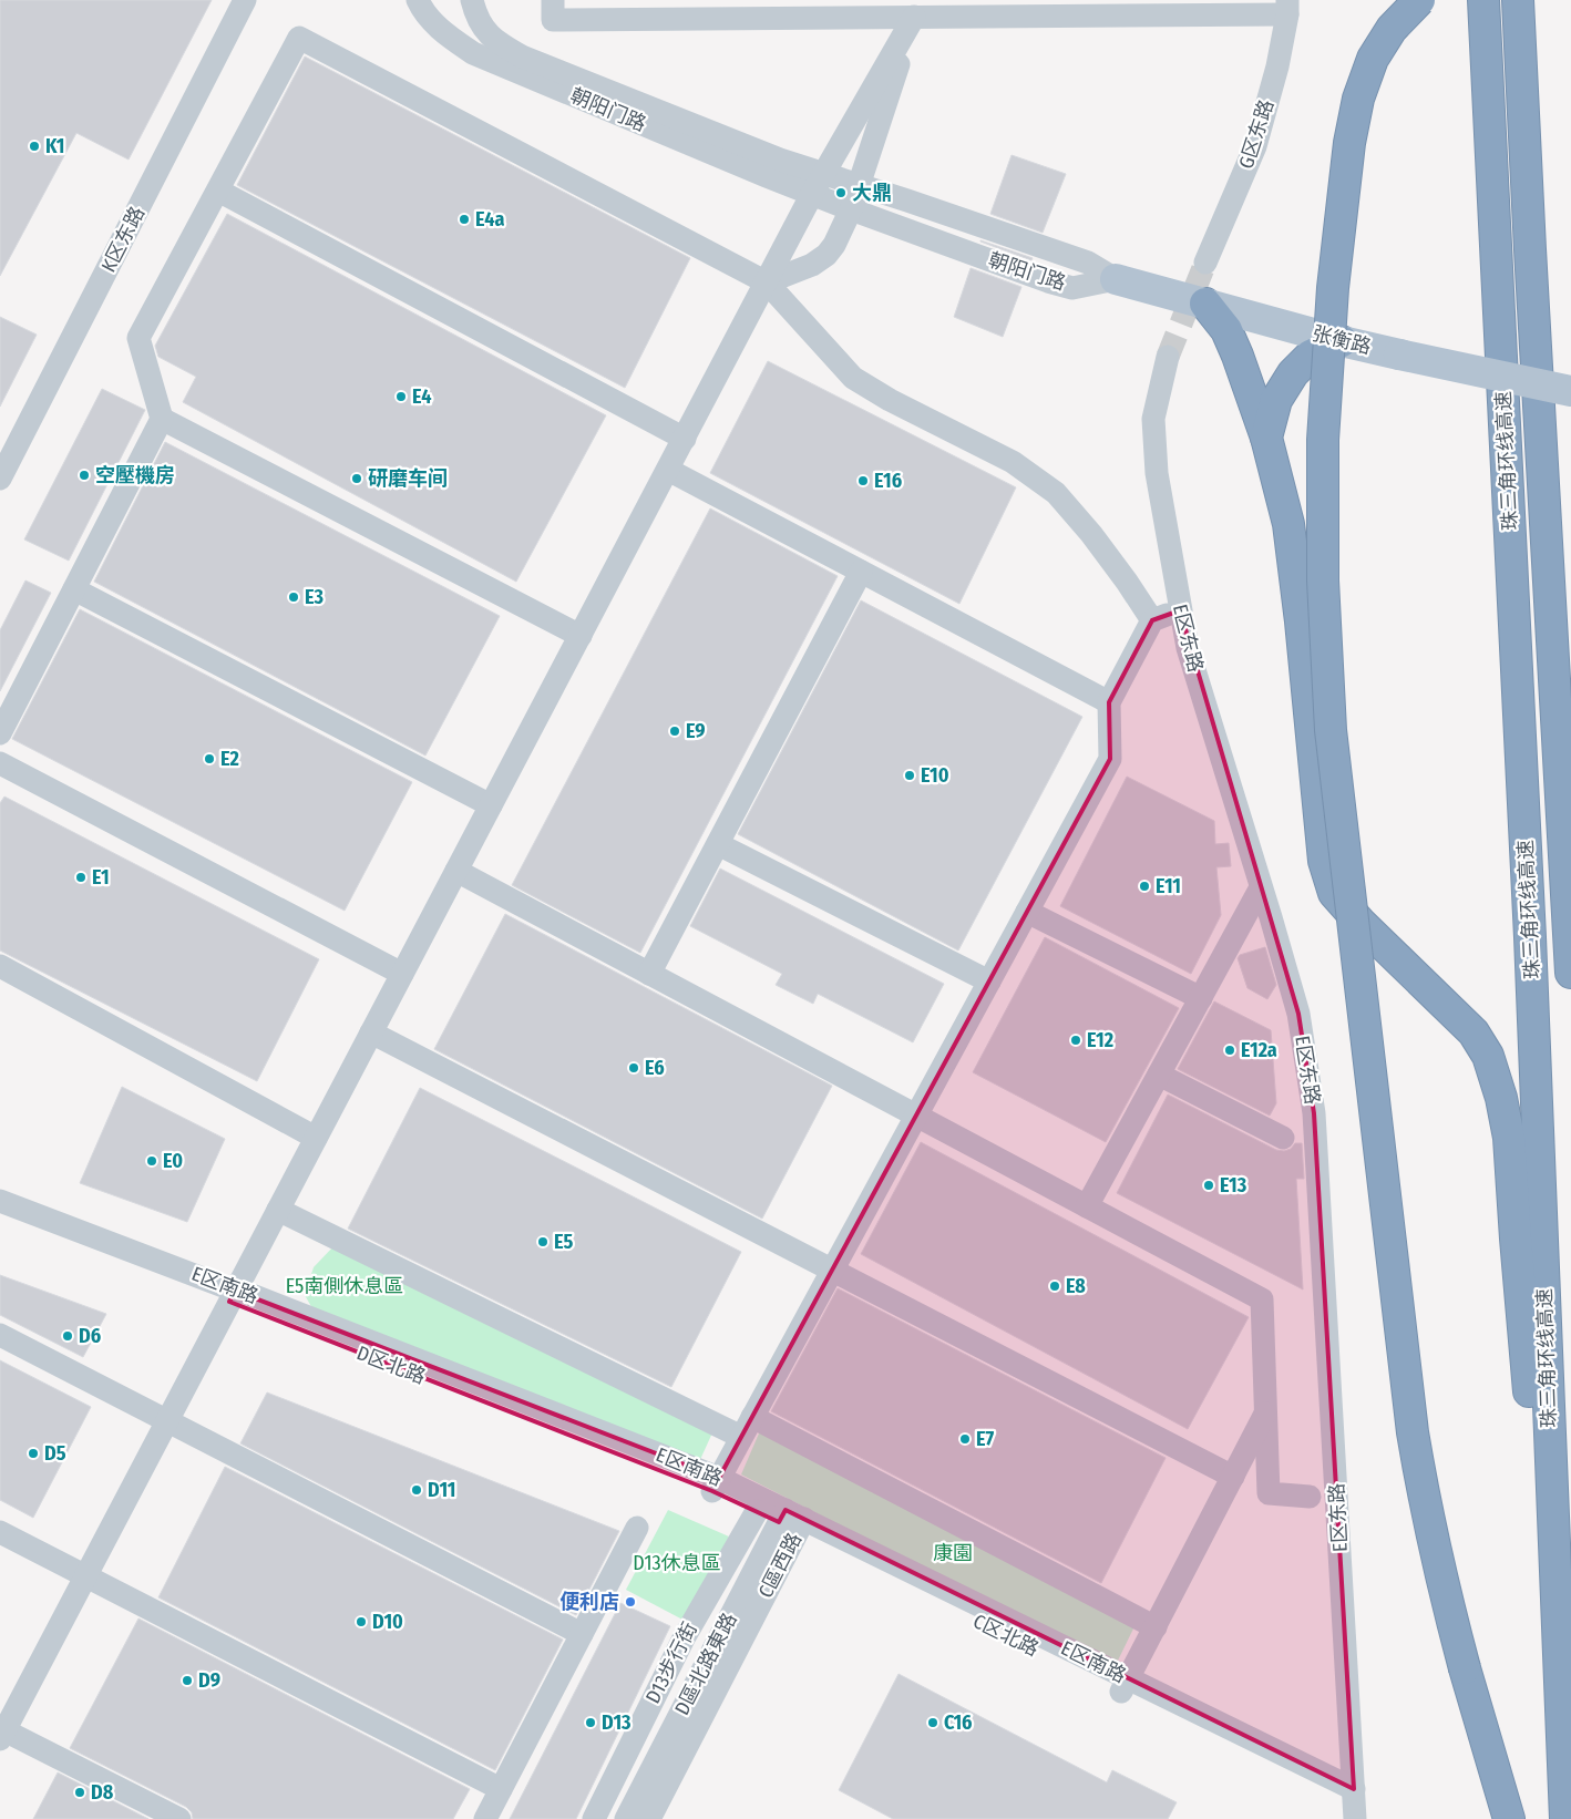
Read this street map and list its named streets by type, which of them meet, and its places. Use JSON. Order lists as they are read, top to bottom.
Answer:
{
  "streets": {
    "highway": ["珠三角环线高速"],
    "main road": ["张衡路"],
    "street": [
      "朝阳门路",
      "G区东路",
      "K区东路",
      "E区东路",
      "E区南路",
      "C區西路",
      "C区北路",
      "D13步行街",
      "D區北路東路"
    ]
  },
  "crossings": [
    ["朝阳门路", "张衡路"],
    ["E区东路", "C区北路"],
    ["E区南路", "C區西路"],
    ["E区南路", "C区北路"],
    ["E区南路", "D區北路東路"],
    ["C區西路", "C区北路"],
    ["C區西路", "D區北路東路"],
    ["C区北路", "D區北路東路"]
  ],
  "parks": ["E5南側休息區", "康園", "D13休息區"],
  "places": [
    "K1",
    "大鼎",
    "E4a",
    "E4",
    "空壓機房",
    "研磨车间",
    "E16",
    "E3",
    "E9",
    "E2",
    "E10",
    "E1",
    "E11",
    "E12",
    "E12a",
    "E6",
    "E0",
    "E13",
    "E5",
    "E8",
    "D6",
    "E7",
    "D5",
    "D11",
    "便利店",
    "D10",
    "D9",
    "D13",
    "C16",
    "D8"
  ]
}
